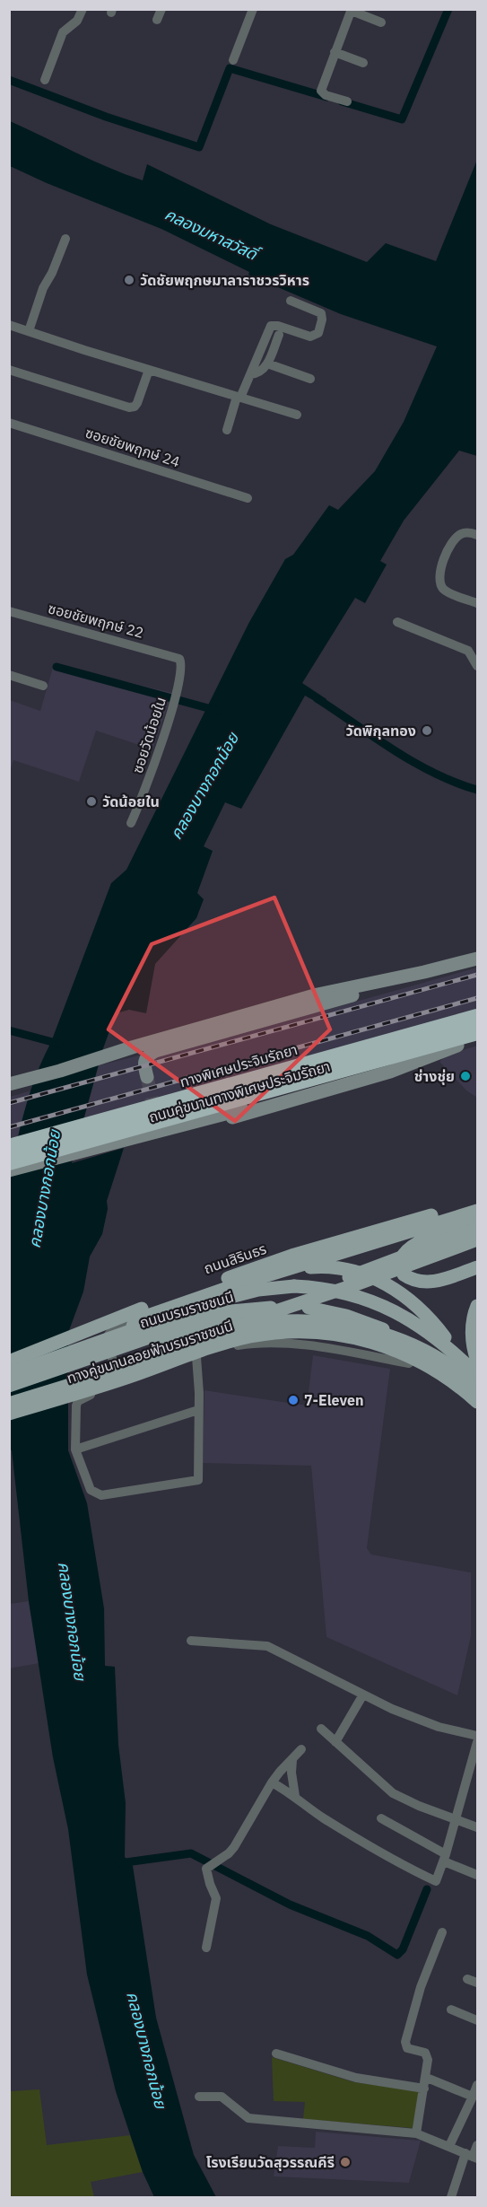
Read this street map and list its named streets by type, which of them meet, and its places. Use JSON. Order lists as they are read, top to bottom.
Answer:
{
  "streets": {
    "highway": ["ทางพิเศษประจิมรัถยา"],
    "main road": [
      "ถนนคู่ขนานทางพิเศษประจิมรัถยา",
      "ถนนสิรินธร",
      "ถนนบรมราชชนนี",
      "ทางคู่ขนานลอยฟ้าบรมราชชนนี"
    ],
    "street": ["ซอยชัยพฤกษ์ 24", "ซอยชัยพฤกษ์ 22", "ซอยวัดน้อยใน"]
  },
  "crossings": [
    ["ซอยชัยพฤกษ์ 22", "ซอยวัดน้อยใน"]
  ],
  "water": ["คลองมหาสวัสดิ์", "คลองบางกอกน้อย"],
  "places": [
    "วัดชัยพฤกษมาลาราชวรวิหาร",
    "วัดพิกุลทอง",
    "วัดน้อยใน",
    "ช่างชุ่ย",
    "7-Eleven",
    "โรงเรียนวัดสุวรรณคีรี"
  ]
}
